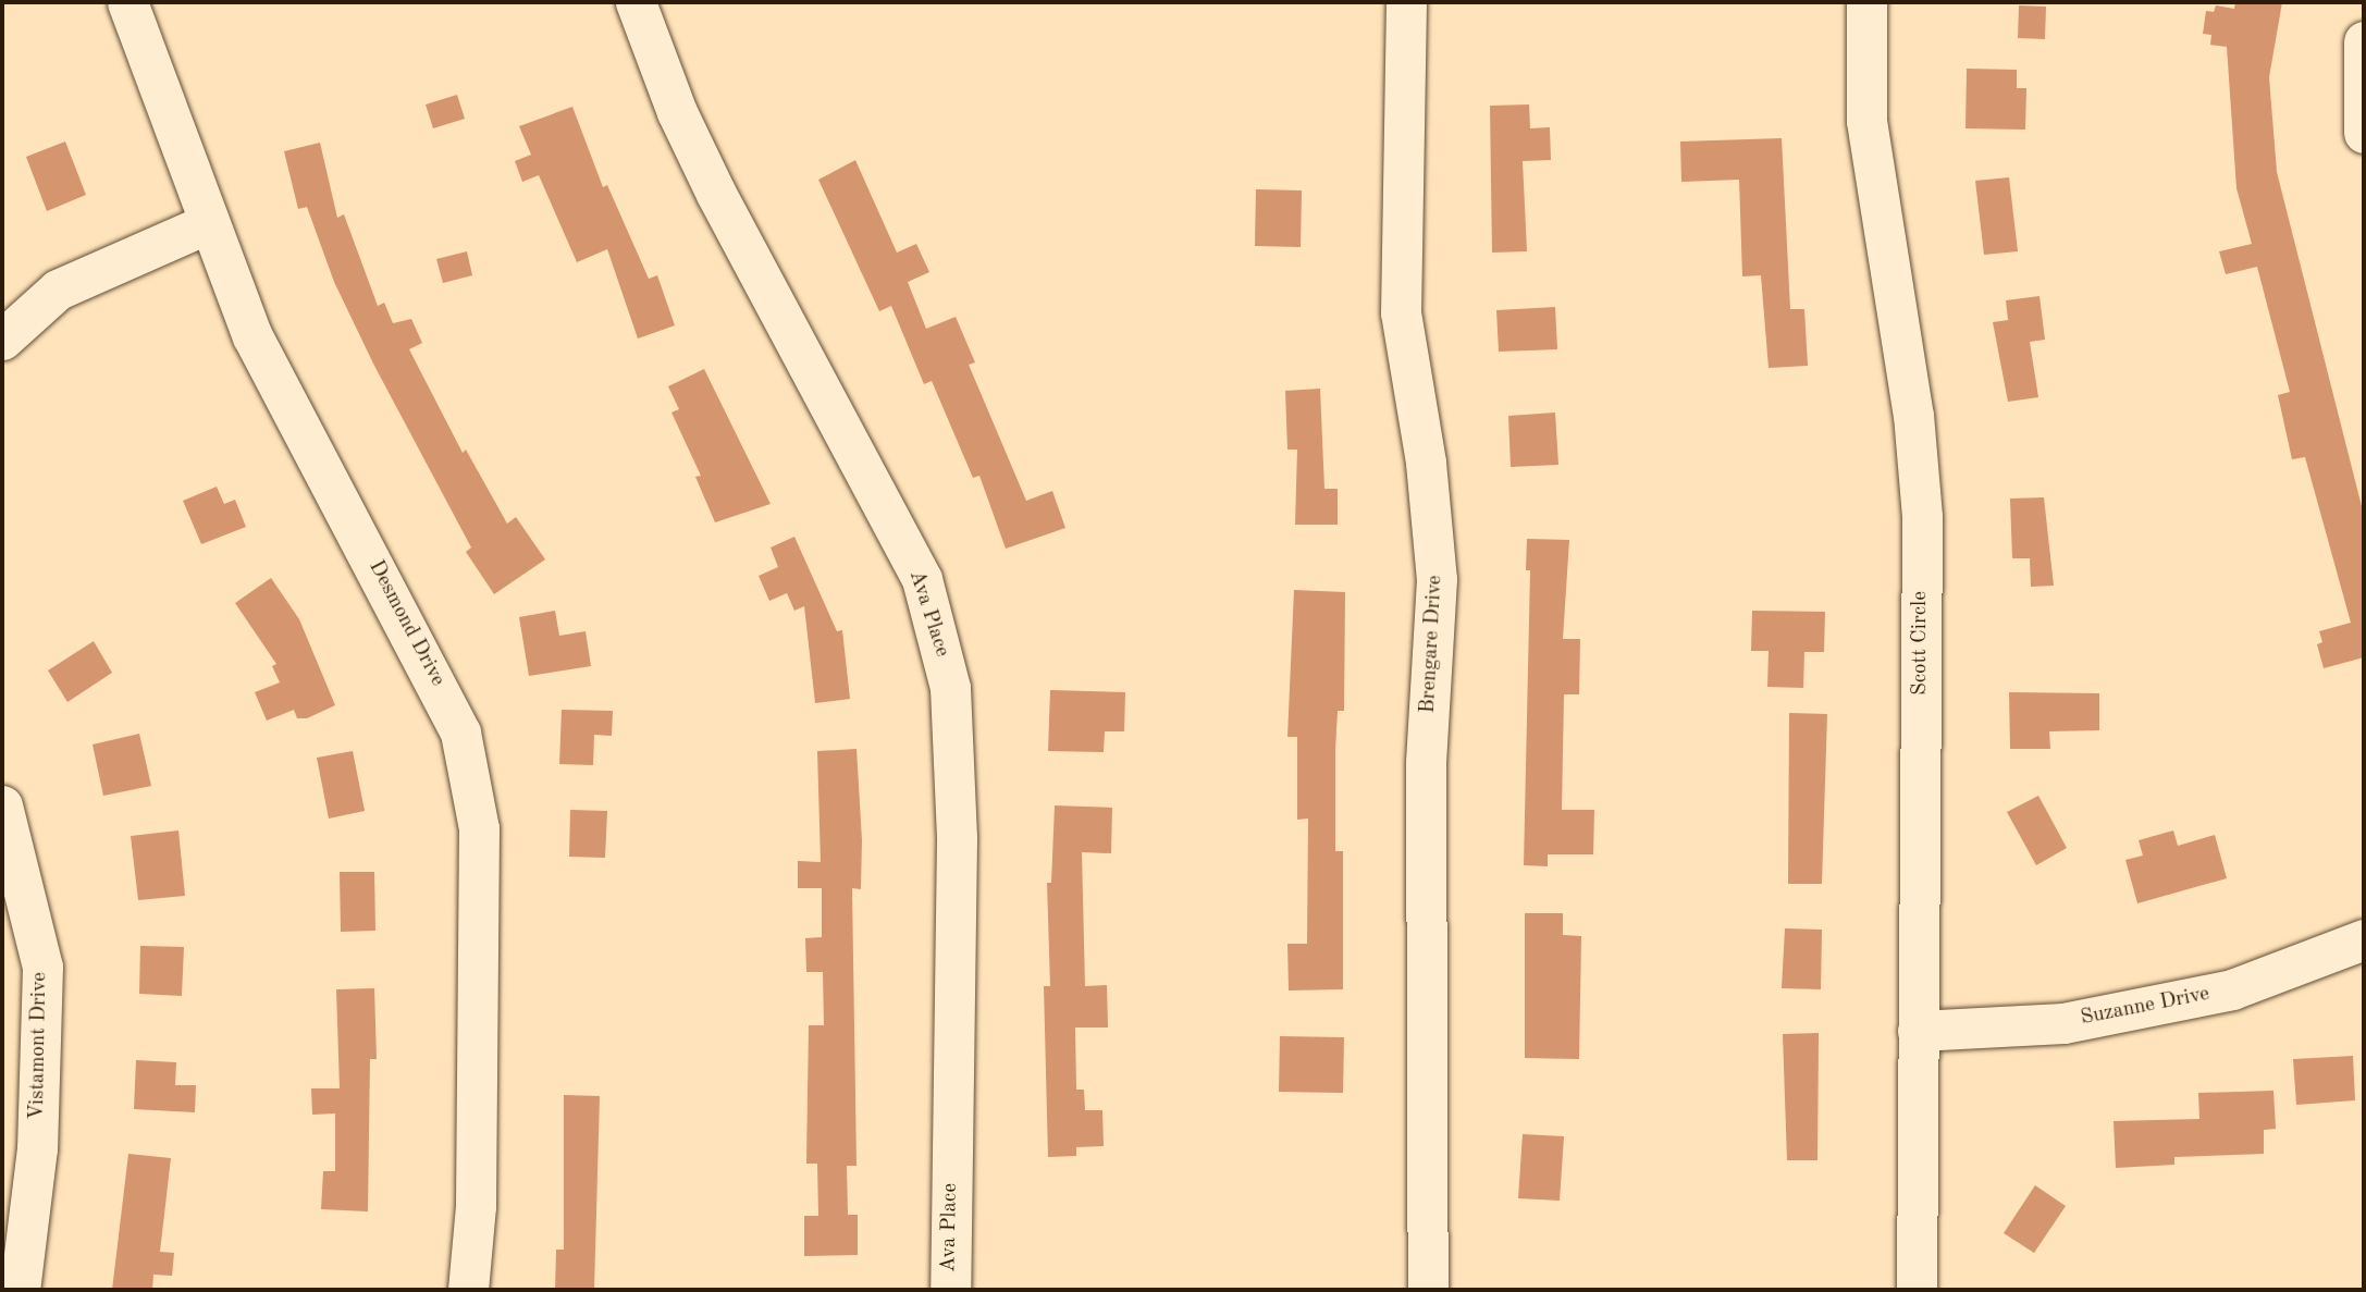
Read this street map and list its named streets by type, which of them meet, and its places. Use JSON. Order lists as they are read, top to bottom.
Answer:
{
  "streets": {
    "street": [
      "Ava Place",
      "Desmond Drive",
      "Scott Circle",
      "Brengare Drive",
      "Suzanne Drive",
      "Vistamont Drive"
    ]
  },
  "crossings": [
    ["Scott Circle", "Suzanne Drive"]
  ]
}
